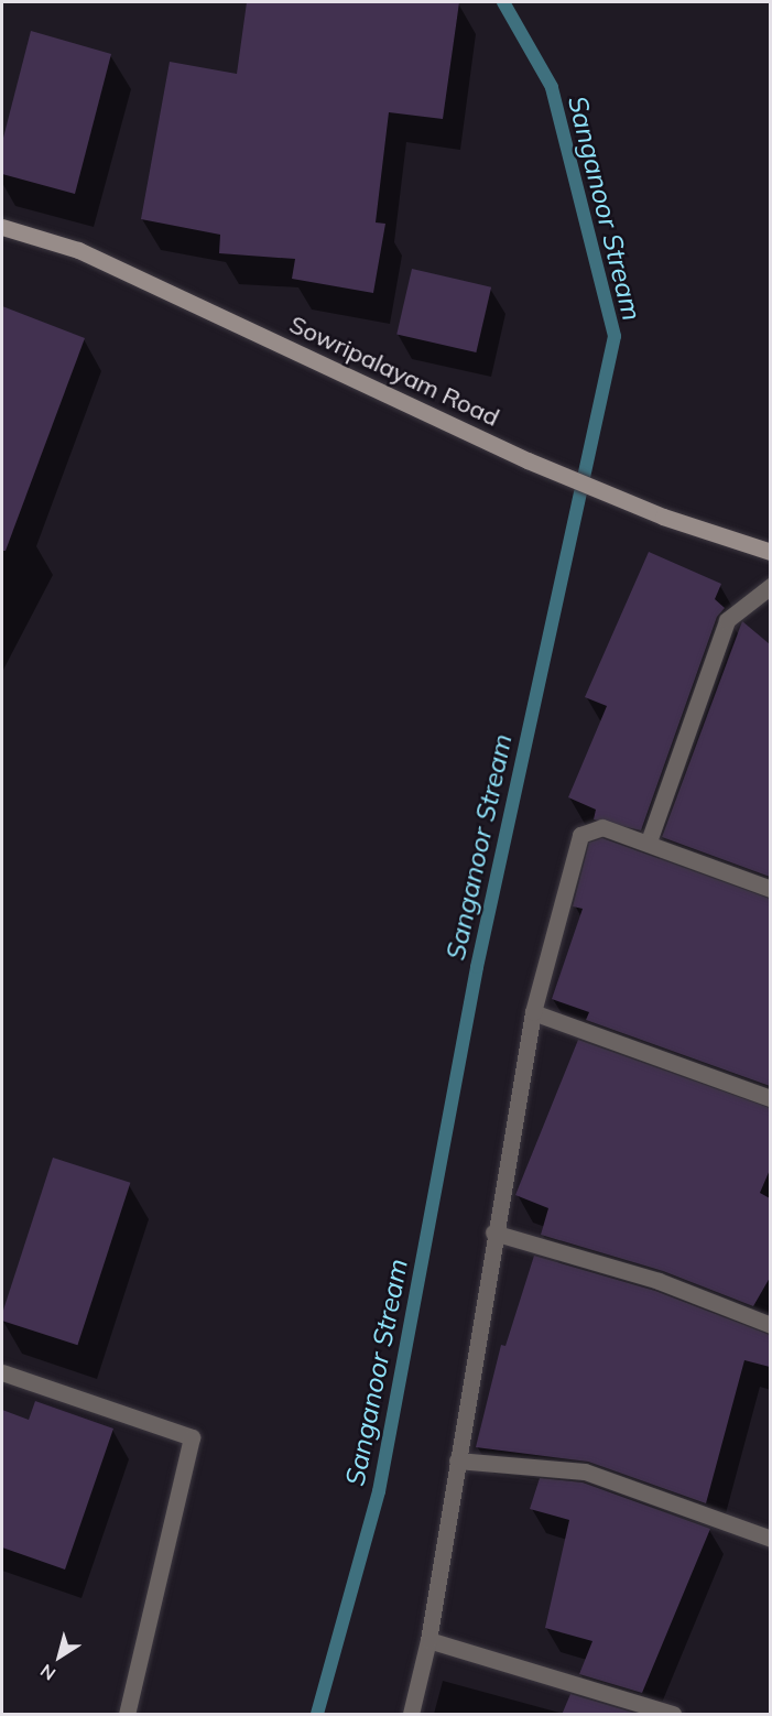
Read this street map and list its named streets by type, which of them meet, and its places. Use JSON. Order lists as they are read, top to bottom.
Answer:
{
  "streets": {
    "street": ["Sowripalayam Road"]
  },
  "water": ["Sanganoor Stream"],
  "north": "bottom left"
}
